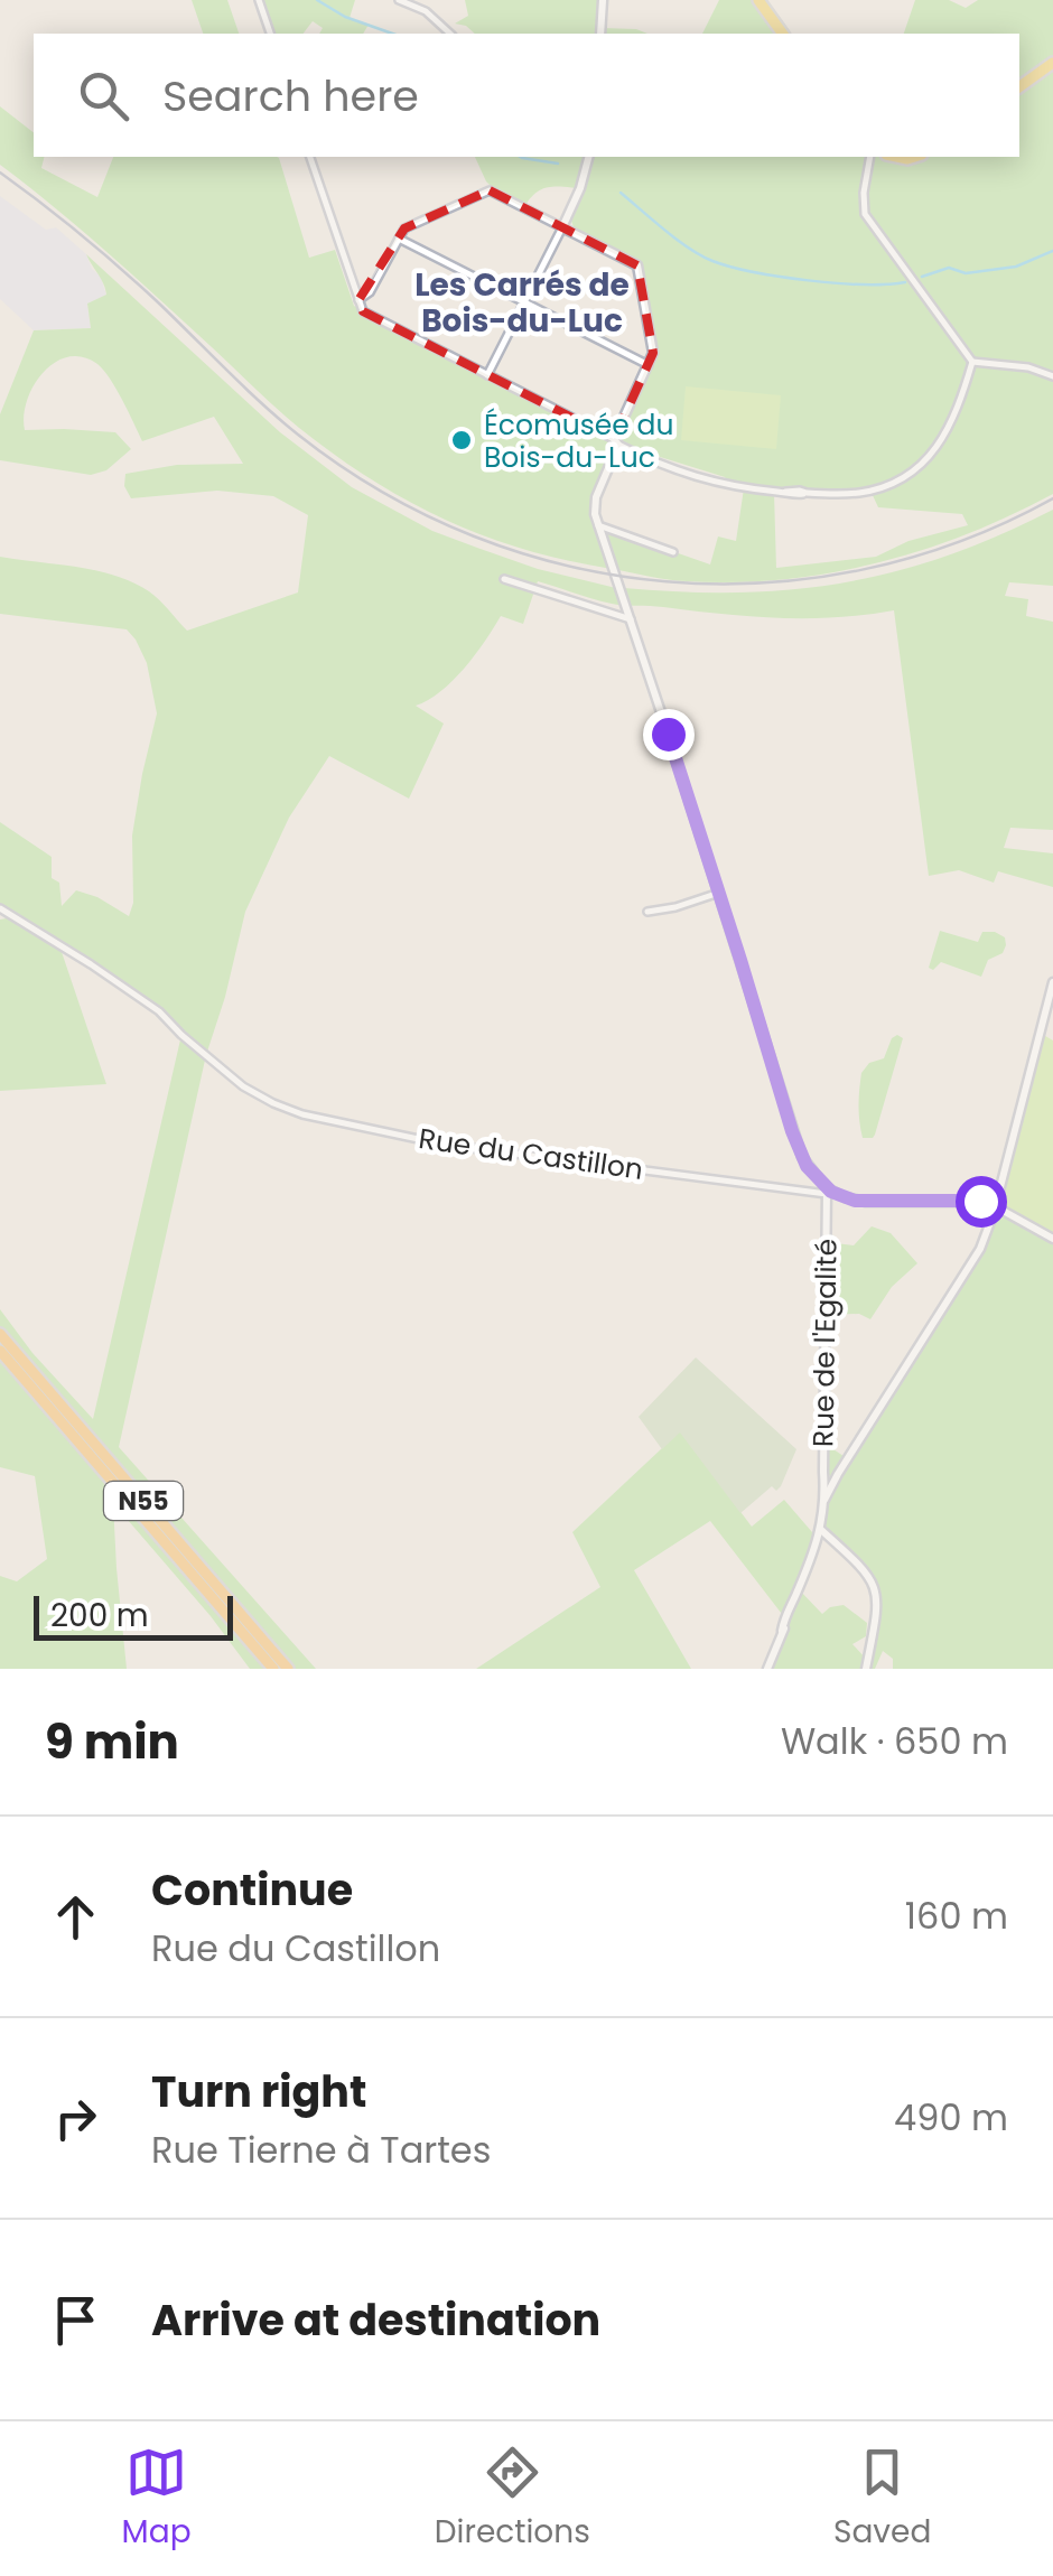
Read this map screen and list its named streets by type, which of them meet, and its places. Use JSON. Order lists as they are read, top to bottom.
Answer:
{
  "streets": {
    "highway": ["N55"],
    "street": ["Rue du Castillon", "Rue de l'Egalité"]
  },
  "crossings": [
    ["Rue du Castillon", "Rue de l'Egalité"]
  ],
  "districts": ["Les Carrés de Bois-du-Luc"],
  "places": ["Écomusée du Bois-du-Luc"],
  "scale_bar": "200 m",
  "page": {
    "search": "Search here",
    "scale": "200 m",
    "heading": ["9 min", "Walk · 650 m"],
    "list": [
      ["Continue", "Rue du Castillon", "160 m"],
      ["Turn right", "Rue Tierne à Tartes", "490 m"],
      "Arrive at destination"
    ],
    "nav": ["Map", "Directions", "Saved"]
  }
}
